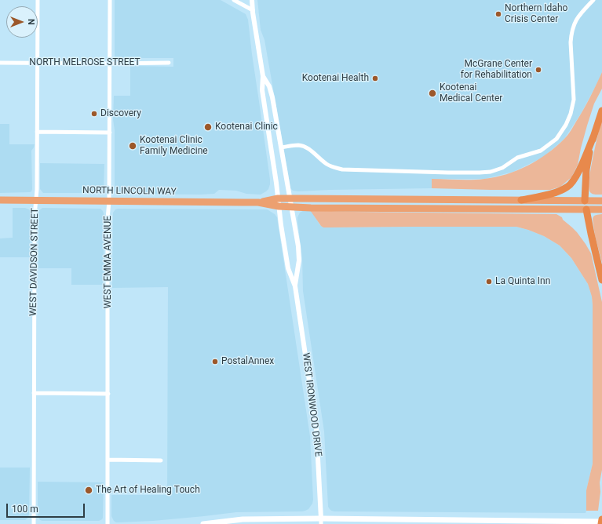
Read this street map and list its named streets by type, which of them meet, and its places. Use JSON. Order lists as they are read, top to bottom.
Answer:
{
  "streets": {
    "highway": ["NORTH LINCOLN WAY"],
    "street": [
      "NORTH MELROSE STREET",
      "WEST DAVIDSON STREET",
      "WEST EMMA AVENUE",
      "WEST IRONWOOD DRIVE"
    ]
  },
  "crossings": [
    ["NORTH MELROSE STREET", "WEST DAVIDSON STREET"],
    ["NORTH MELROSE STREET", "WEST EMMA AVENUE"],
    ["NORTH LINCOLN WAY", "WEST DAVIDSON STREET"],
    ["NORTH LINCOLN WAY", "WEST EMMA AVENUE"],
    ["NORTH LINCOLN WAY", "WEST IRONWOOD DRIVE"]
  ],
  "places": [
    "Northern Idaho Crisis Center",
    "McGrane Center for Rehabilitation",
    "Kootenai Health",
    "Kootenai Medical Center",
    "Discovery",
    "Kootenai Clinic",
    "Kootenai Clinic Family Medicine",
    "La Quinta Inn",
    "PostalAnnex",
    "The Art of Healing Touch"
  ],
  "scale_bar": "100 m",
  "north": "right"
}
